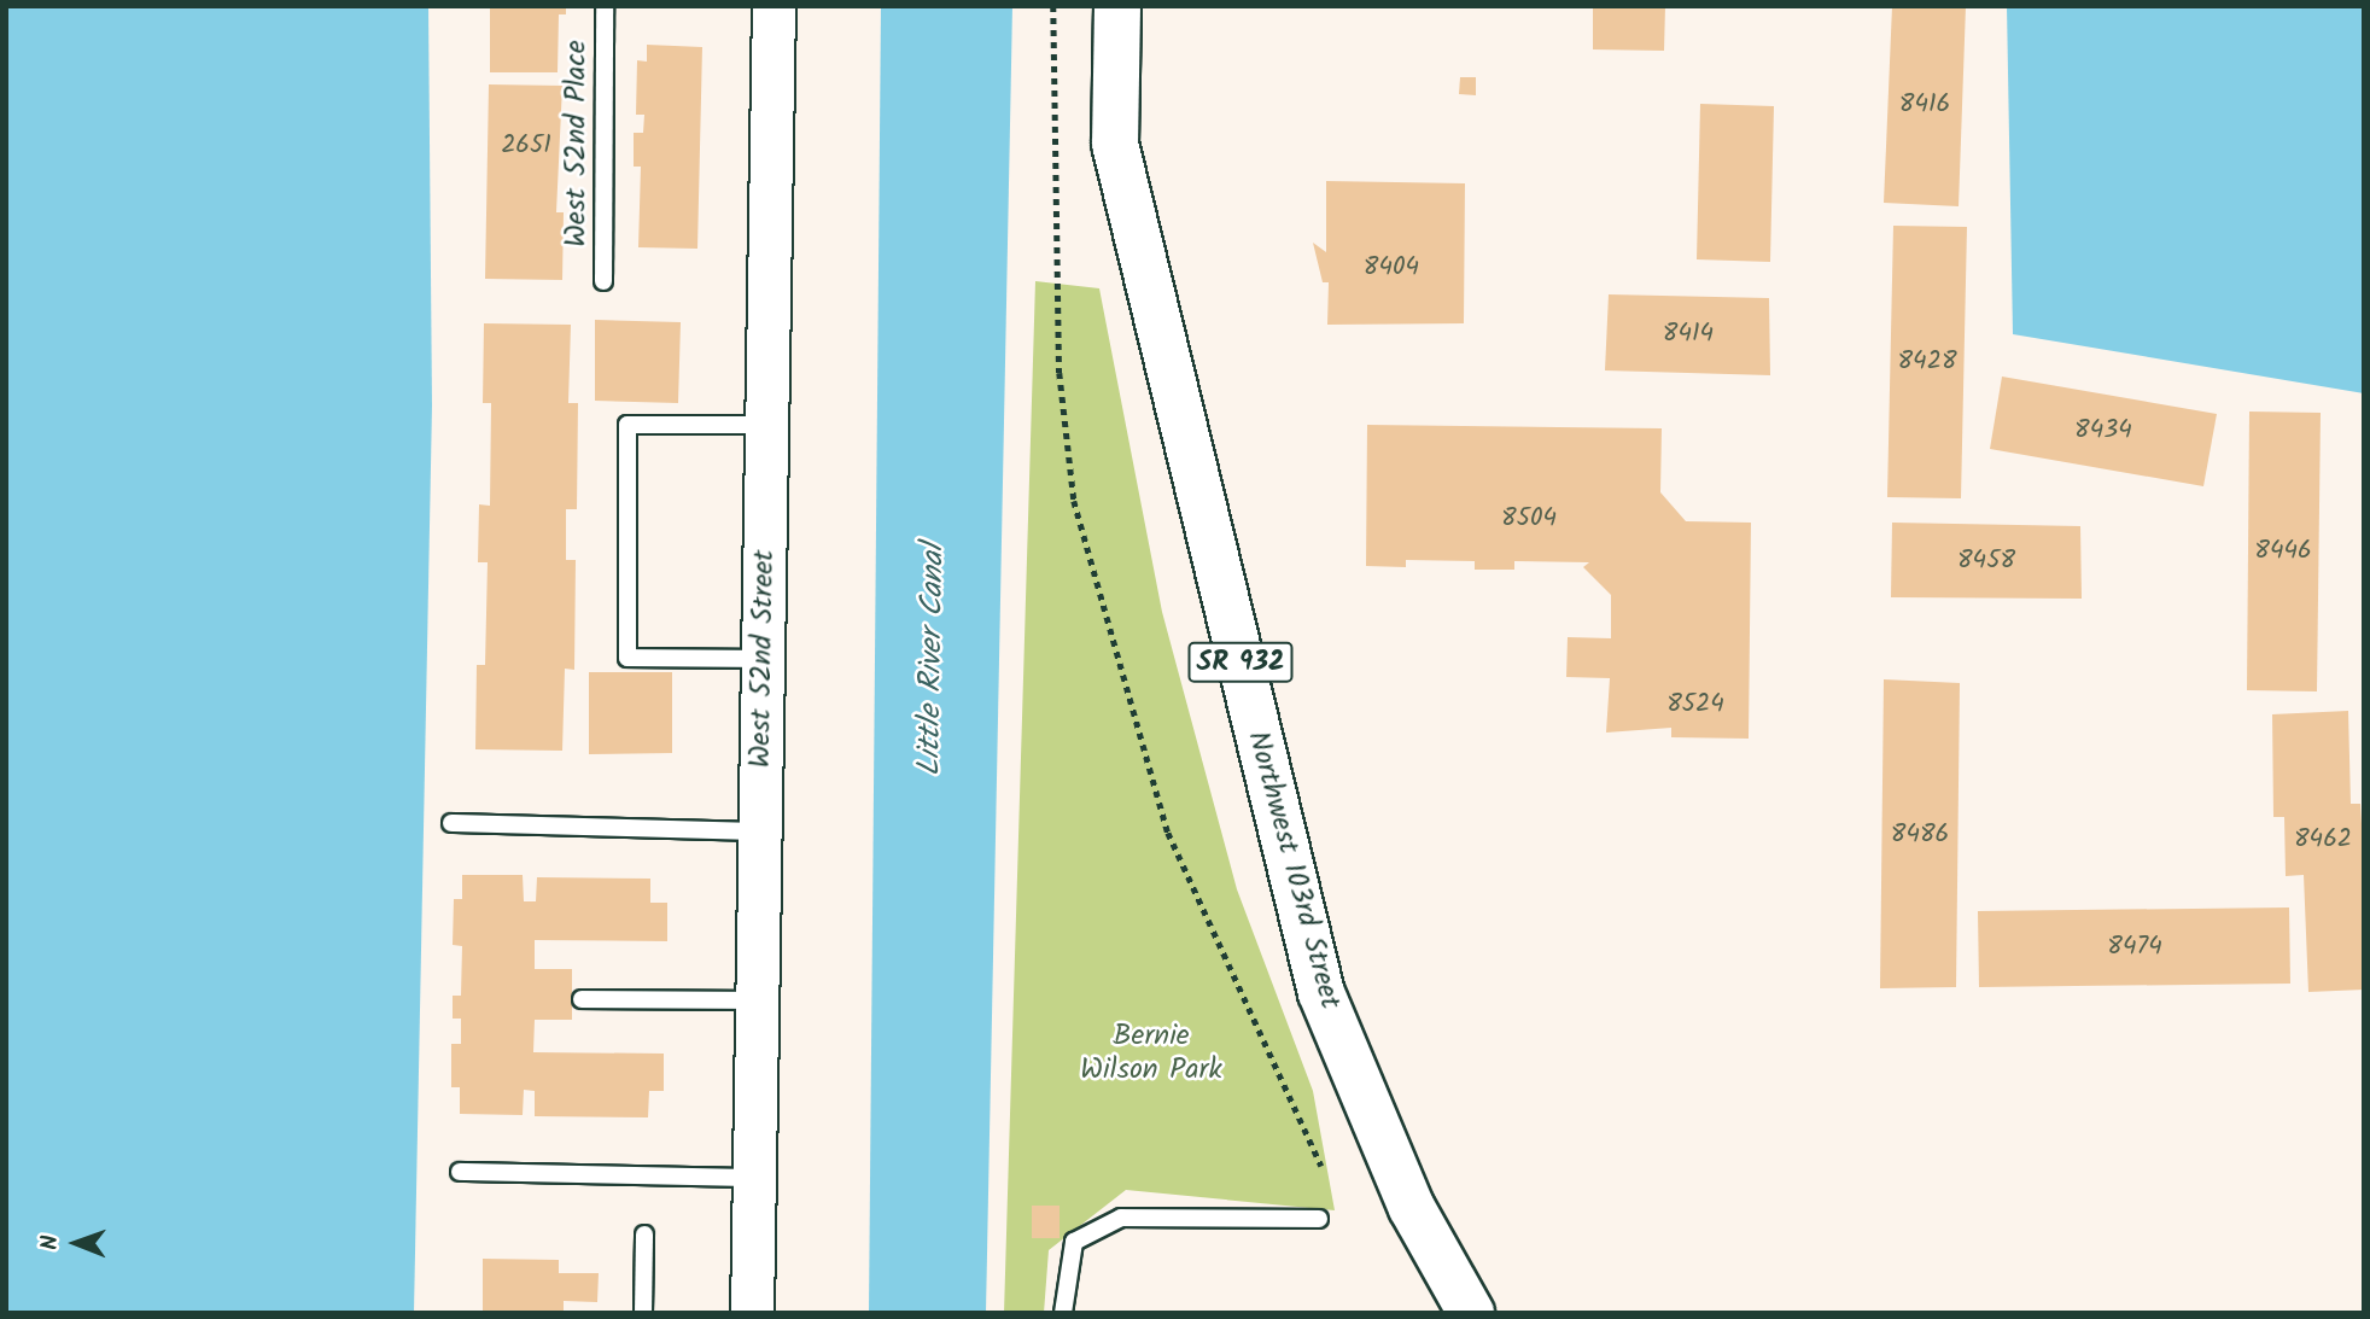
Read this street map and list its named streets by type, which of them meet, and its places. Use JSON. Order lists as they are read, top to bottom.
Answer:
{
  "streets": {
    "main road": ["SR 932", "Northwest 103rd Street"],
    "street": ["West 52nd Street"],
    "lane": ["West 52nd Place"]
  },
  "water": ["Little River Canal"],
  "parks": ["Bernie Wilson Park"],
  "house_numbers": [
    "8416",
    "2651",
    "8404",
    "8414",
    "8428",
    "8434",
    "8504",
    "8446",
    "8458",
    "8524",
    "8486",
    "8462",
    "8474"
  ],
  "north": "left"
}
